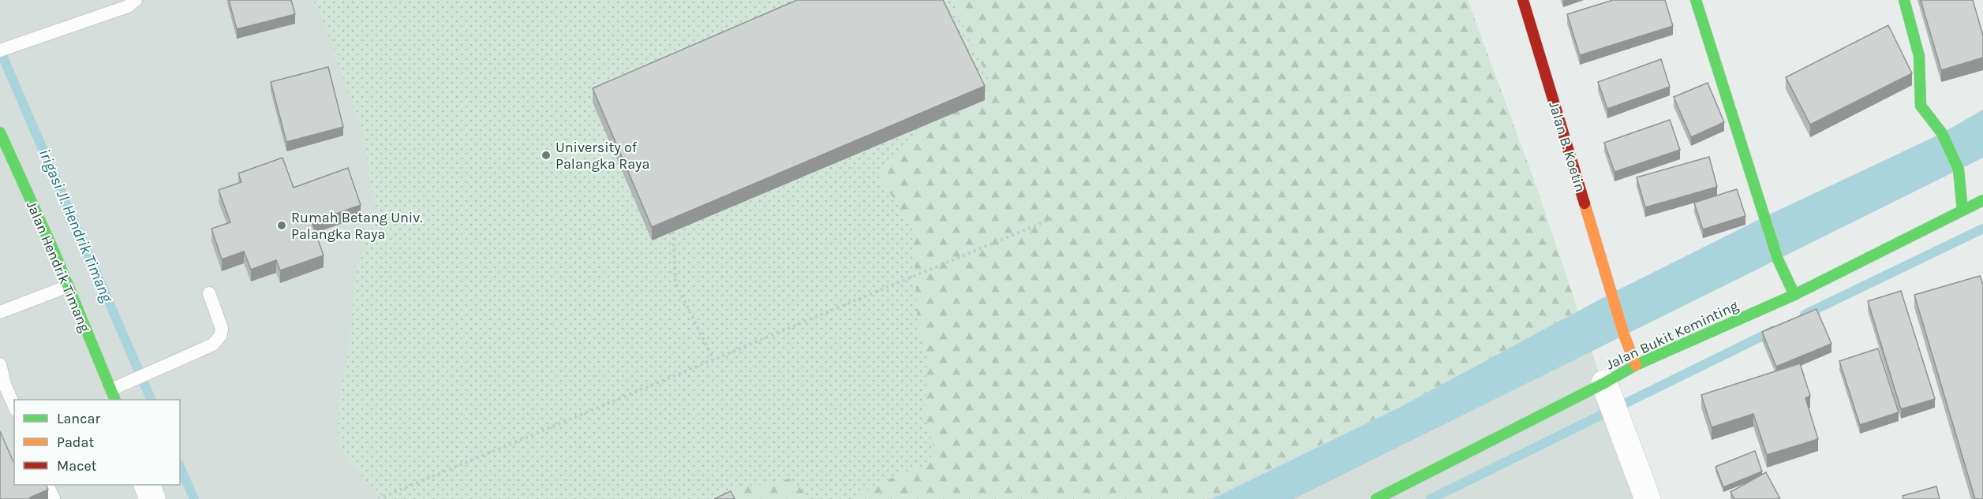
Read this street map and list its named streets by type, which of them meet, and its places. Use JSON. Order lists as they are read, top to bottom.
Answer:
{
  "streets": {
    "street": ["Jalan B. Koetin", "Jalan Hendrik Timang", "Jalan Bukit Keminting"]
  },
  "crossings": [
    ["Jalan B. Koetin", "Jalan Bukit Keminting"]
  ],
  "water": ["irigasi Jl. Hendrik Timang"],
  "places": ["University of Palangka Raya", "Rumah Betang Univ. Palangka Raya"],
  "legend": ["Lancar", "Padat", "Macet"]
}
